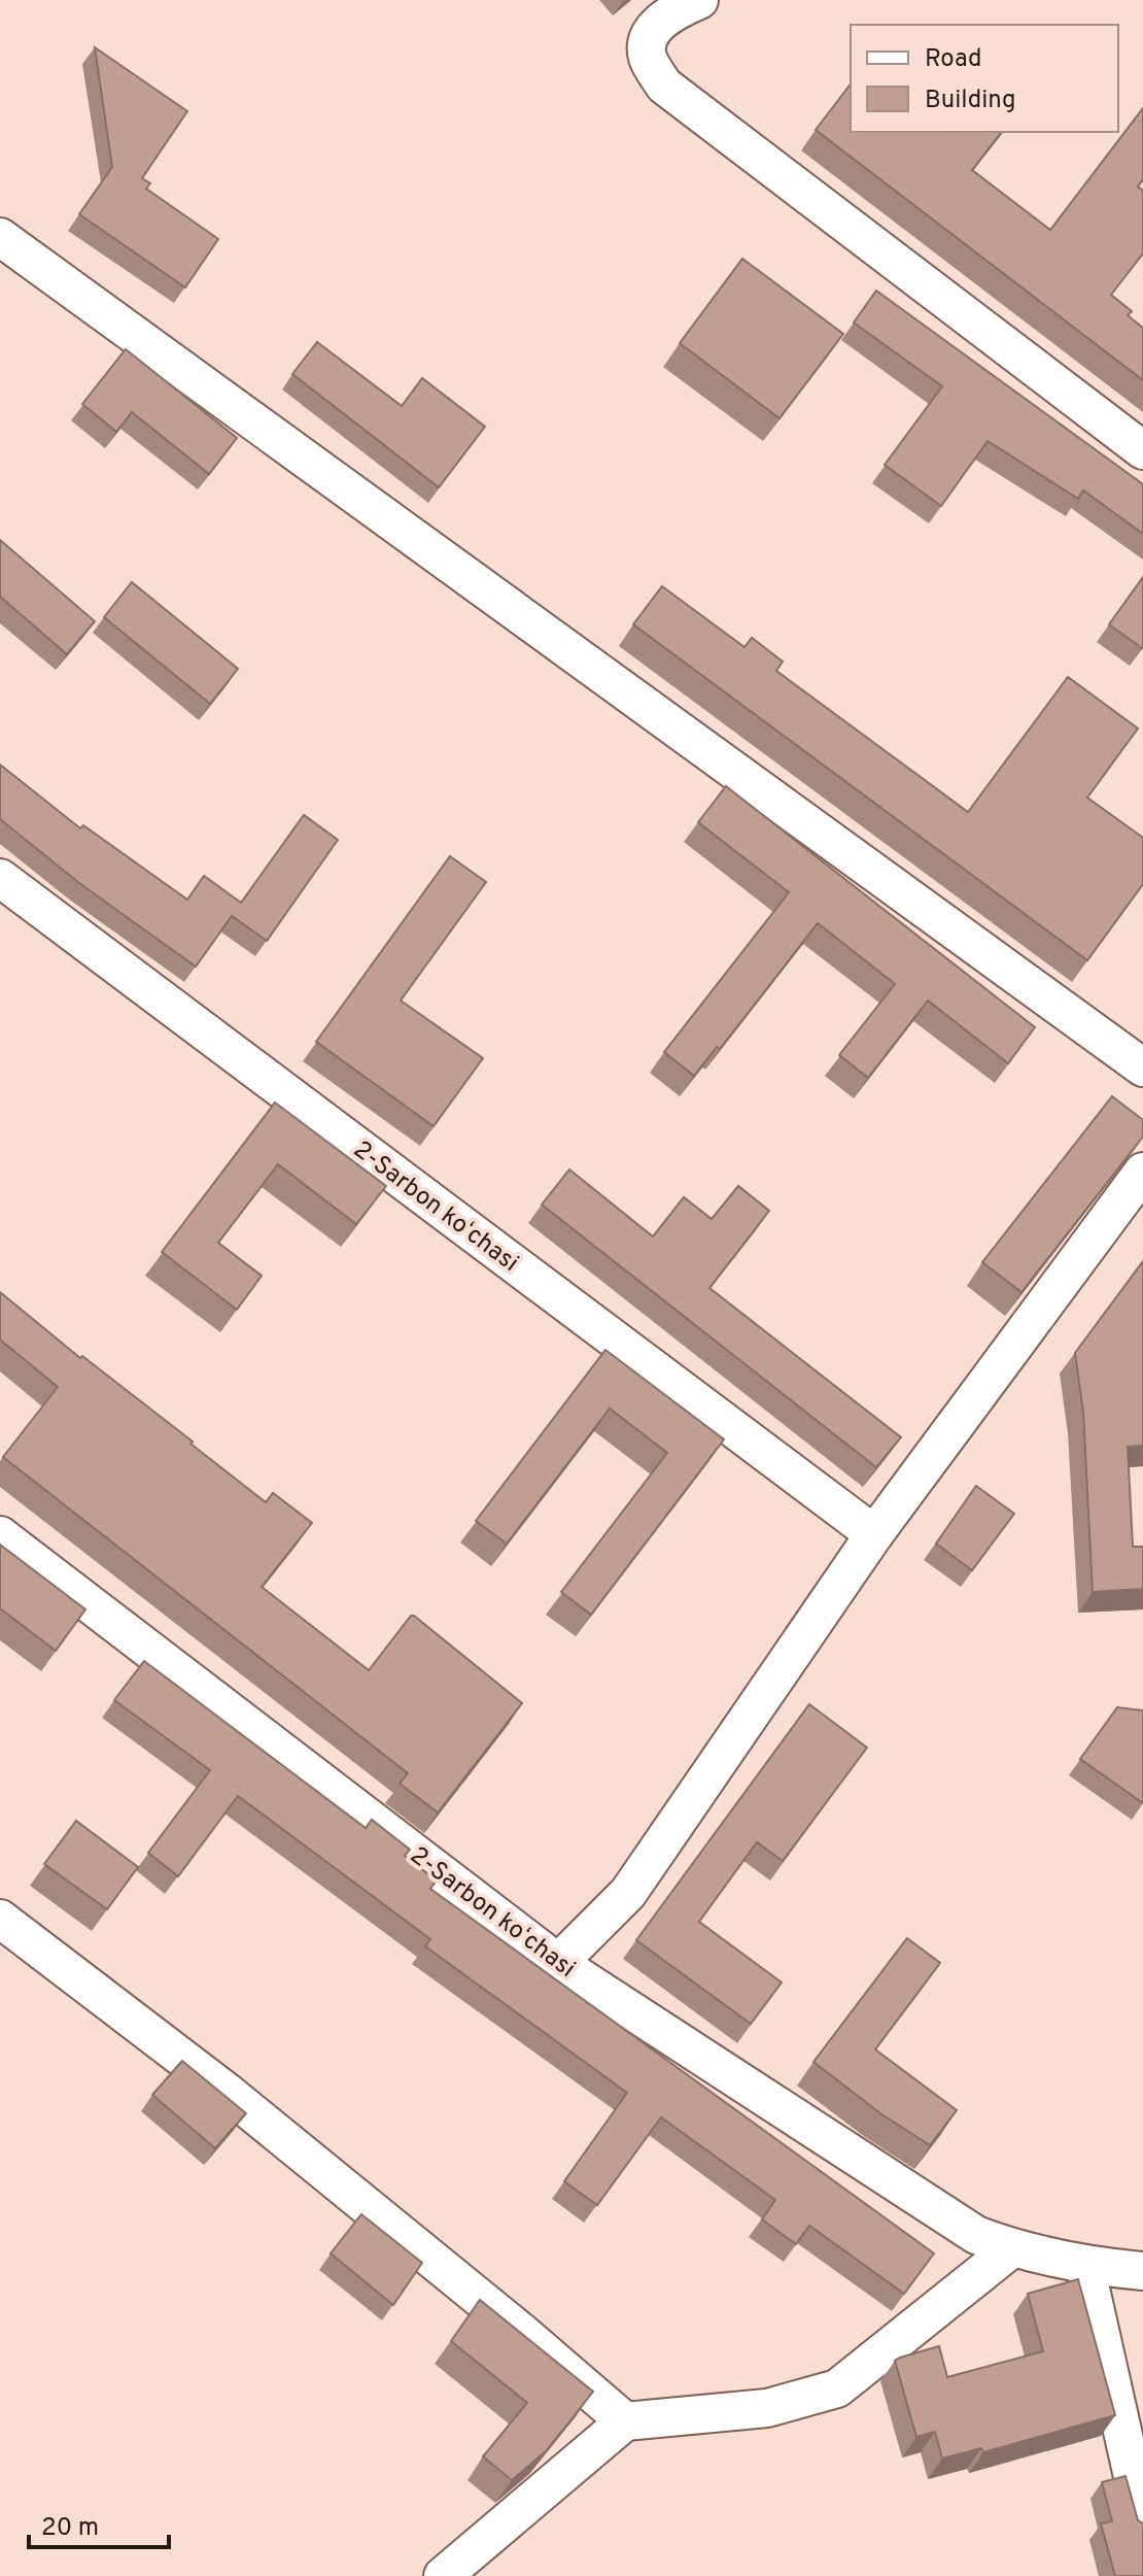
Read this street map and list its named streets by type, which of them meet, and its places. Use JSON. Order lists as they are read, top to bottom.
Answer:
{
  "streets": {
    "street": ["2-Sarbon koʻchasi"]
  },
  "legend": ["Road", "Building"],
  "scale_bar": "20 m"
}
